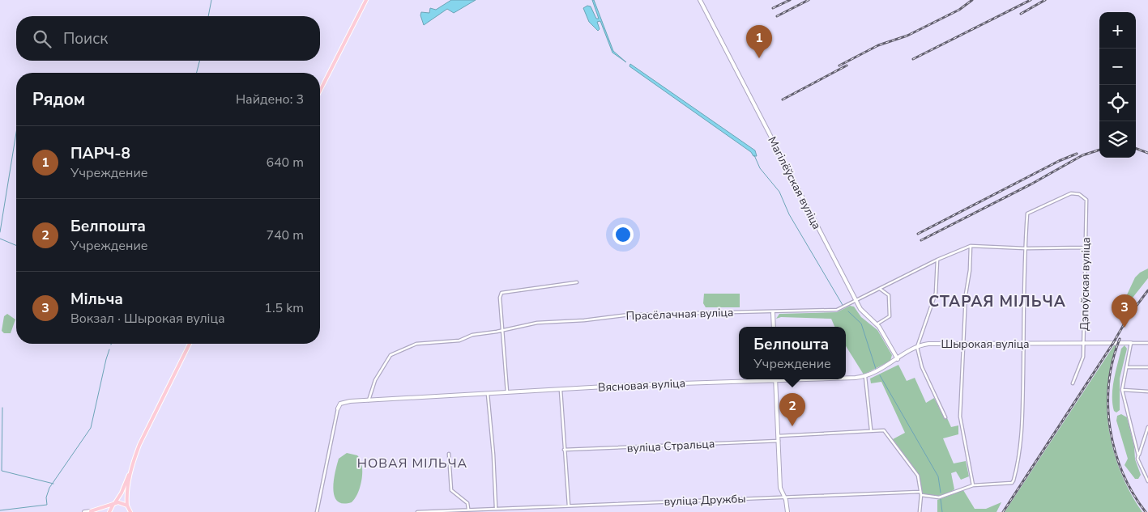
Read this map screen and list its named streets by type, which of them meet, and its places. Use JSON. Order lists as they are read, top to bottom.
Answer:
{
  "streets": {
    "street": [
      "Магілёўская вуліца",
      "Дэпоўская вуліца",
      "Прасёлачная вуліца",
      "Шырокая вуліца",
      "Вясновая вуліца",
      "вуліца Стральца",
      "вуліца Дружбы"
    ]
  },
  "crossings": [
    ["Магілёўская вуліца", "Прасёлачная вуліца"],
    ["Магілёўская вуліца", "Вясновая вуліца"],
    ["Дэпоўская вуліца", "Шырокая вуліца"],
    ["Прасёлачная вуліца", "Вясновая вуліца"],
    ["Шырокая вуліца", "Вясновая вуліца"],
    ["Шырокая вуліца", "вуліца Дружбы"]
  ],
  "districts": ["СТАРАЯ МІЛЬЧА", "НОВАЯ МІЛЬЧА"],
  "page": {
    "map_buttons": ["+", "−"],
    "search": "Поиск",
    "pins": ["1", "3", "2"],
    "heading": ["Рядом", "Найдено: 3"],
    "list": [
      {
        "mark": "1",
        "name": "ПАРЧ-8",
        "note": "Учреждение",
        "value": "640 m"
      },
      {
        "mark": "2",
        "name": "Белпошта",
        "note": "Учреждение",
        "value": "740 m"
      },
      {
        "mark": "3",
        "name": "Мільча",
        "note": "Вокзал · Шырокая вуліца",
        "value": "1.5 km"
      }
    ],
    "popup": ["Белпошта", "Учреждение"]
  }
}
